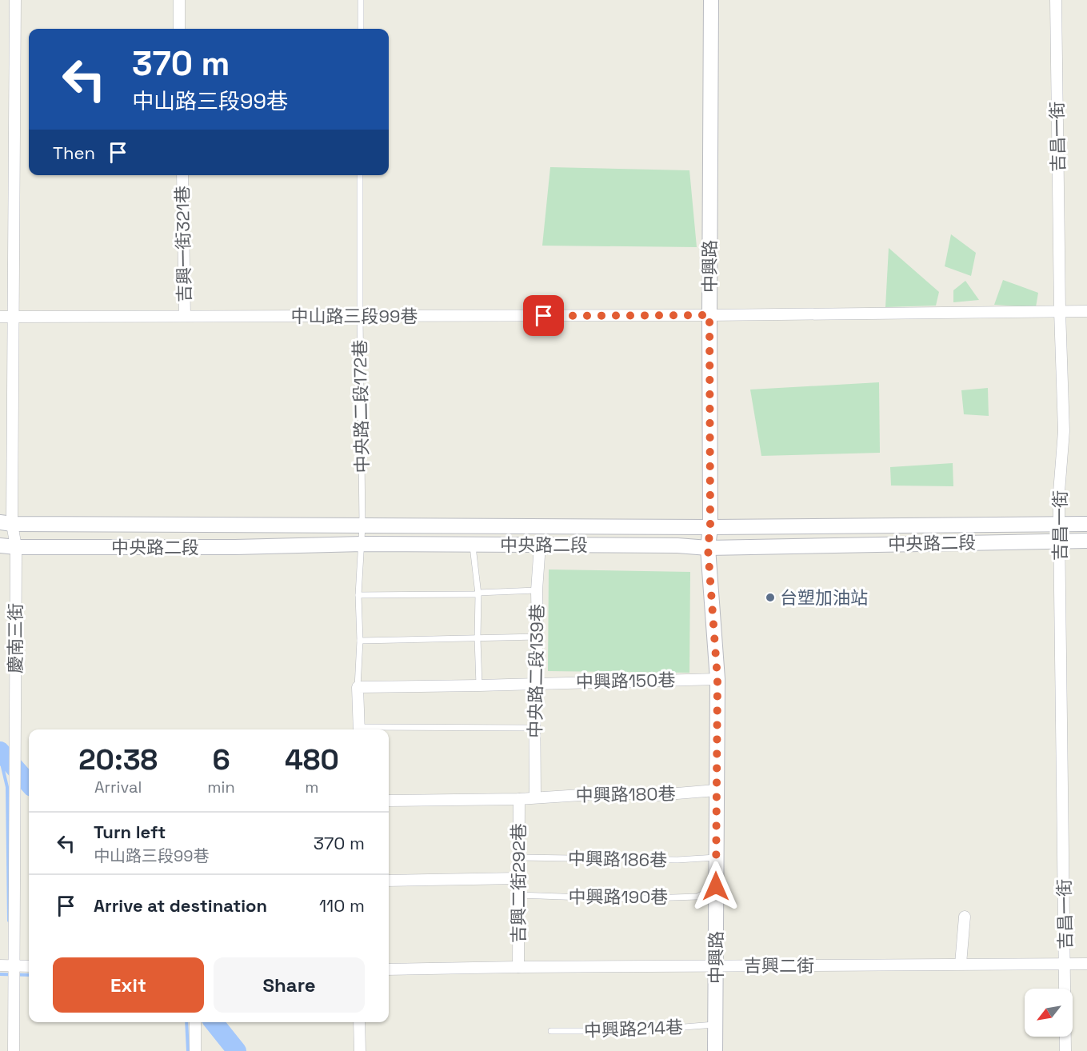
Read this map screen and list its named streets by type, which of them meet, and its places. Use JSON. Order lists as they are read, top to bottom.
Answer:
{
  "streets": {
    "street": [
      "吉昌一街",
      "吉興一街321巷",
      "中興路",
      "中山路三段99巷",
      "中央路二段",
      "慶南三街",
      "中央路二段139巷",
      "中興路150巷",
      "中興路180巷",
      "吉興二街292巷",
      "吉興二街"
    ],
    "lane": [
      "中央路二段172巷",
      "中興路186巷",
      "中興路190巷",
      "中興路214巷"
    ]
  },
  "crossings": [
    ["吉昌一街", "中山路三段99巷"],
    ["吉昌一街", "中央路二段"],
    ["吉昌一街", "吉興二街"],
    ["吉興一街321巷", "中山路三段99巷"],
    ["中興路", "中山路三段99巷"],
    ["中興路", "中央路二段"],
    ["中興路", "中興路150巷"],
    ["中興路", "中興路180巷"],
    ["中興路", "中興路186巷"],
    ["中興路", "中興路190巷"],
    ["中興路", "吉興二街"],
    ["中興路", "中興路214巷"],
    ["中山路三段99巷", "中央路二段172巷"],
    ["中山路三段99巷", "慶南三街"],
    ["中央路二段172巷", "中央路二段"],
    ["中央路二段172巷", "中興路150巷"],
    ["中央路二段", "慶南三街"],
    ["中央路二段", "中央路二段139巷"],
    ["中央路二段139巷", "中興路150巷"],
    ["中央路二段139巷", "中興路180巷"],
    ["中興路180巷", "吉興二街292巷"],
    ["中興路186巷", "吉興二街292巷"],
    ["吉興二街292巷", "中興路190巷"],
    ["吉興二街292巷", "吉興二街"]
  ],
  "places": ["台塑加油站"],
  "north": "bottom left",
  "page": {
    "turn": ["370 m", "中山路三段99巷"],
    "then": "Then",
    "eta": [
      "20:38",
      "Arrival",
      "6",
      "min",
      "480",
      "m"
    ],
    "list": [
      {
        "name": "Turn left",
        "note": "中山路三段99巷",
        "value": "370 m"
      },
      {
        "name": "Arrive at destination",
        "value": "110 m"
      }
    ],
    "buttons": ["Exit", "Share"]
  }
}
